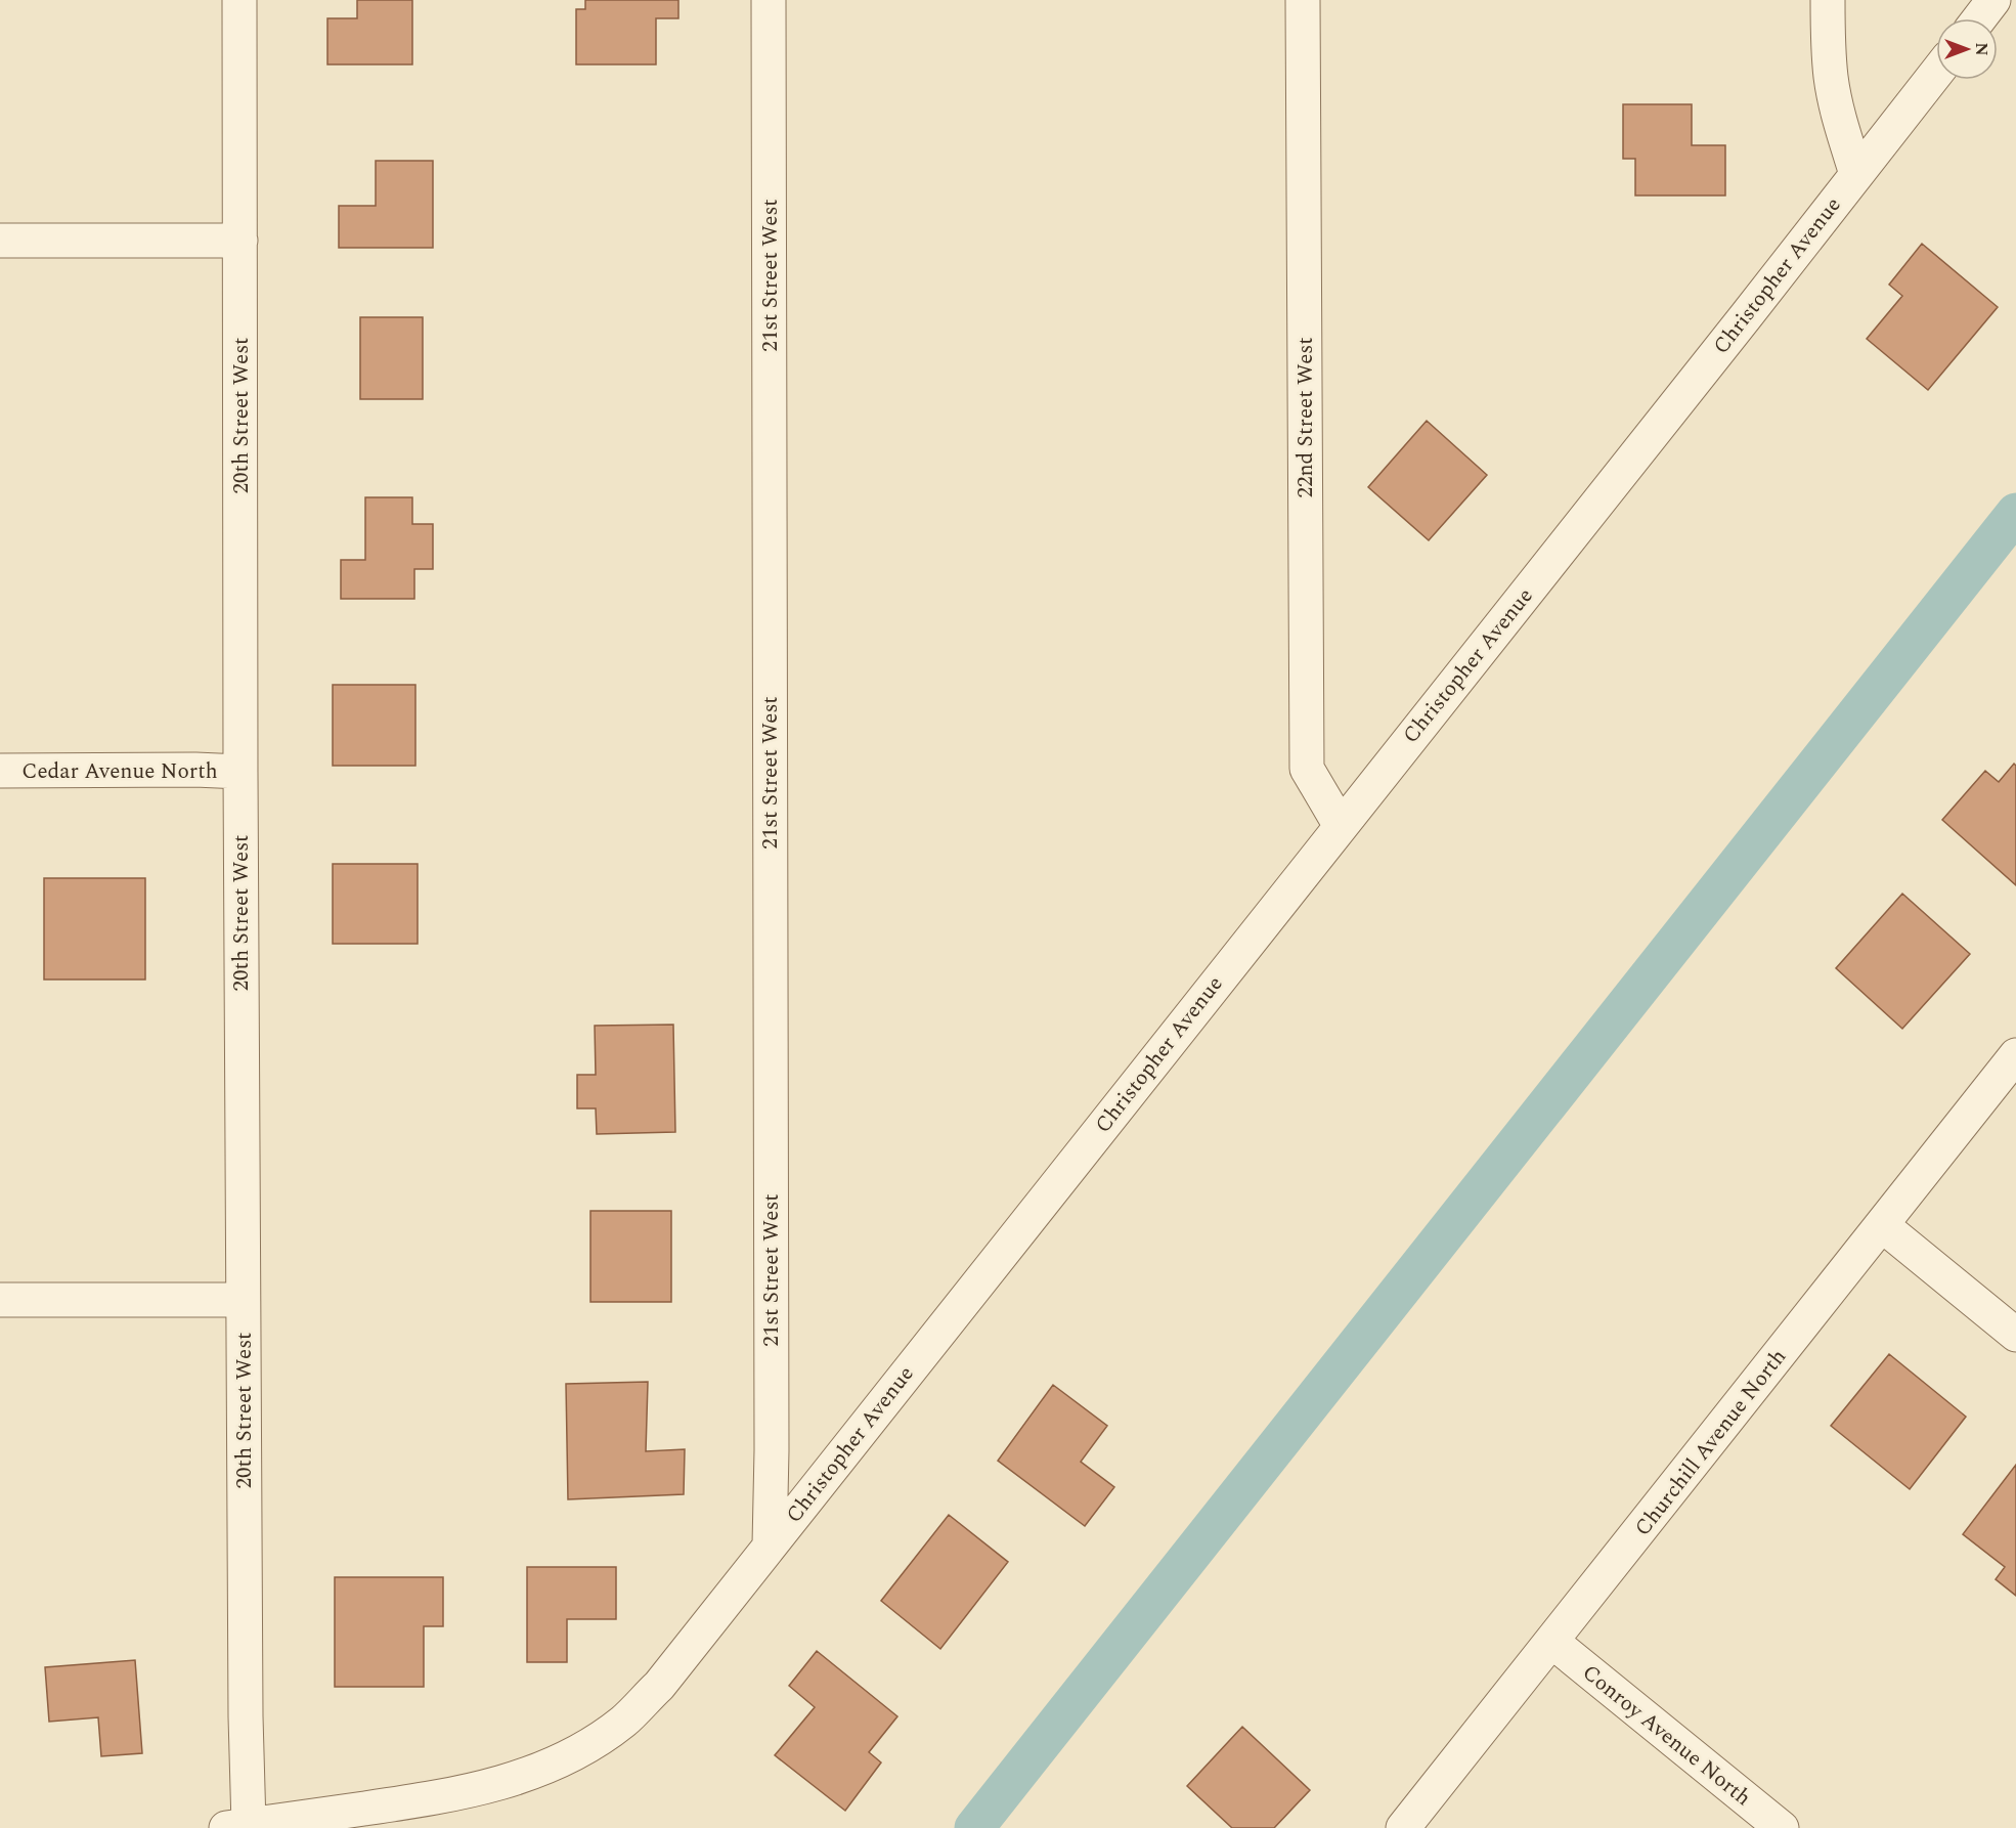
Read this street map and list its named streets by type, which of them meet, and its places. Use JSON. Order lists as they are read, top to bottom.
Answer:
{
  "streets": {
    "street": [
      "21st Street West",
      "Christopher Avenue",
      "20th Street West",
      "22nd Street West",
      "Cedar Avenue North",
      "Churchill Avenue North",
      "Conroy Avenue North"
    ]
  },
  "crossings": [
    ["21st Street West", "Christopher Avenue"],
    ["Christopher Avenue", "20th Street West"],
    ["Christopher Avenue", "22nd Street West"],
    ["20th Street West", "Cedar Avenue North"],
    ["Churchill Avenue North", "Conroy Avenue North"]
  ],
  "north": "right"
}
